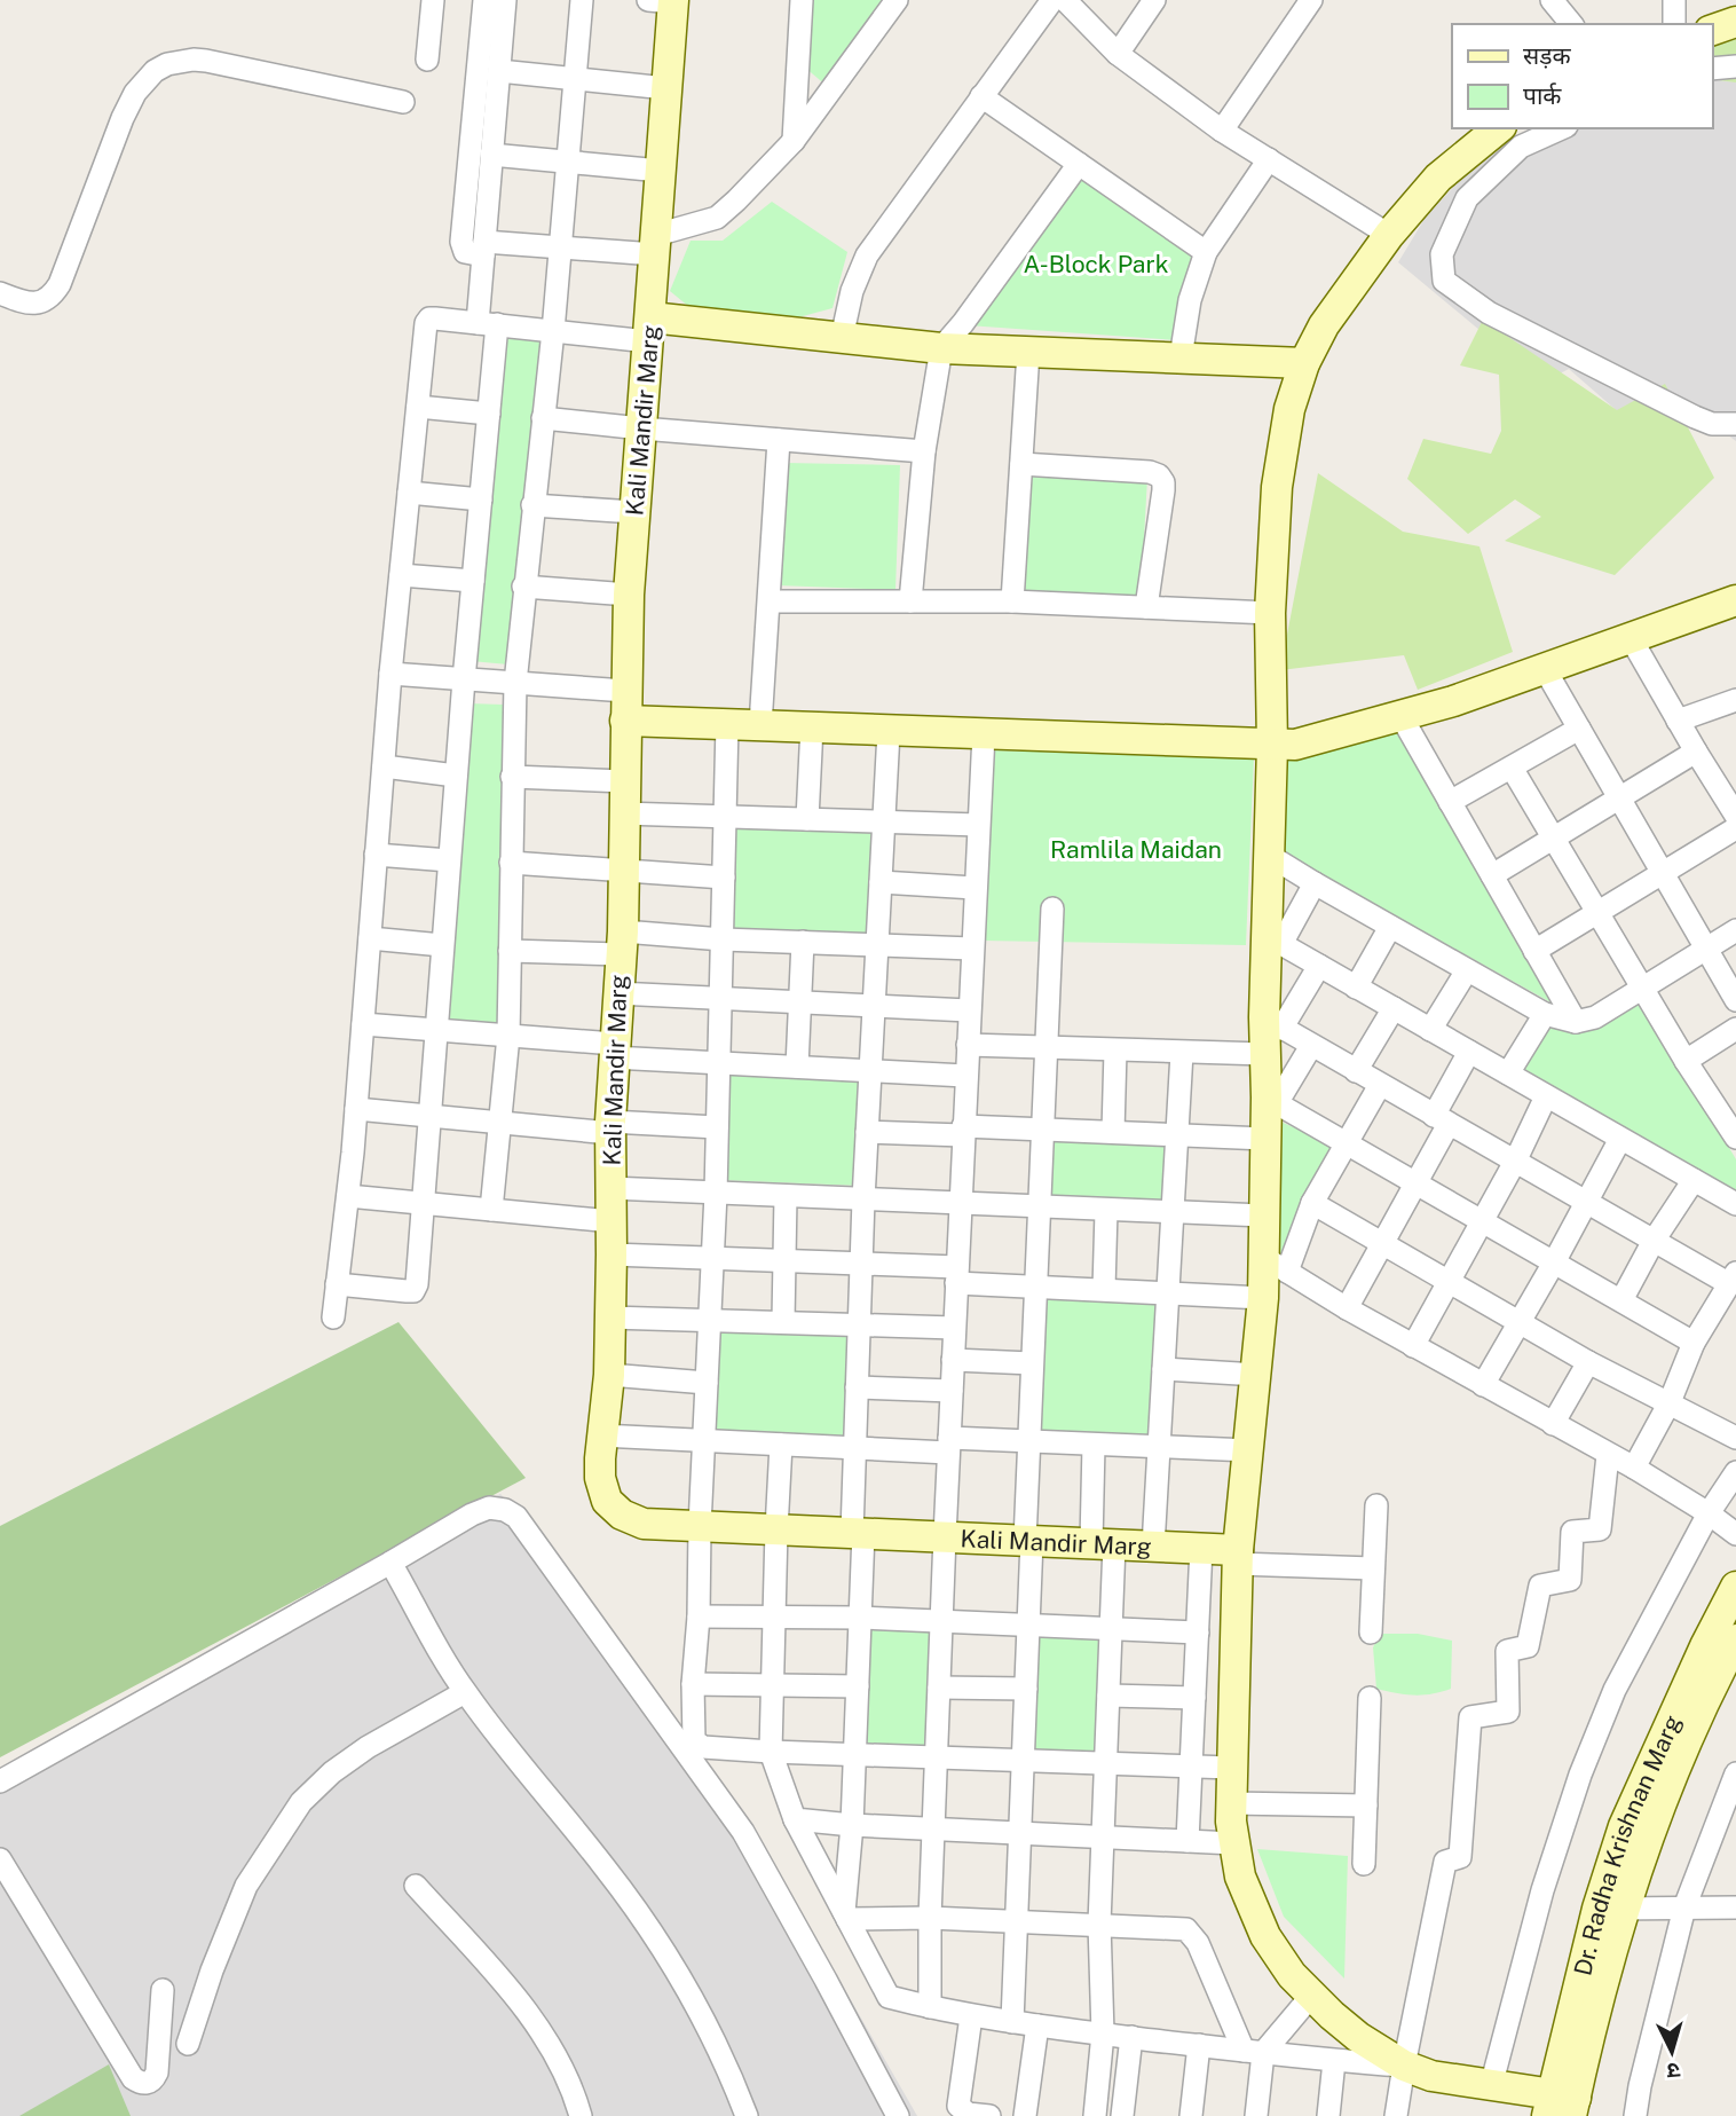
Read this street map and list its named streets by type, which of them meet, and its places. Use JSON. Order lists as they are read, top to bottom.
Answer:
{
  "streets": {
    "street": ["Kali Mandir Marg", "Dr. Radha Krishnan Marg"]
  },
  "parks": ["A-Block Park", "Ramlila Maidan"],
  "legend": ["सड़क", "पार्क"],
  "north": "bottom"
}
